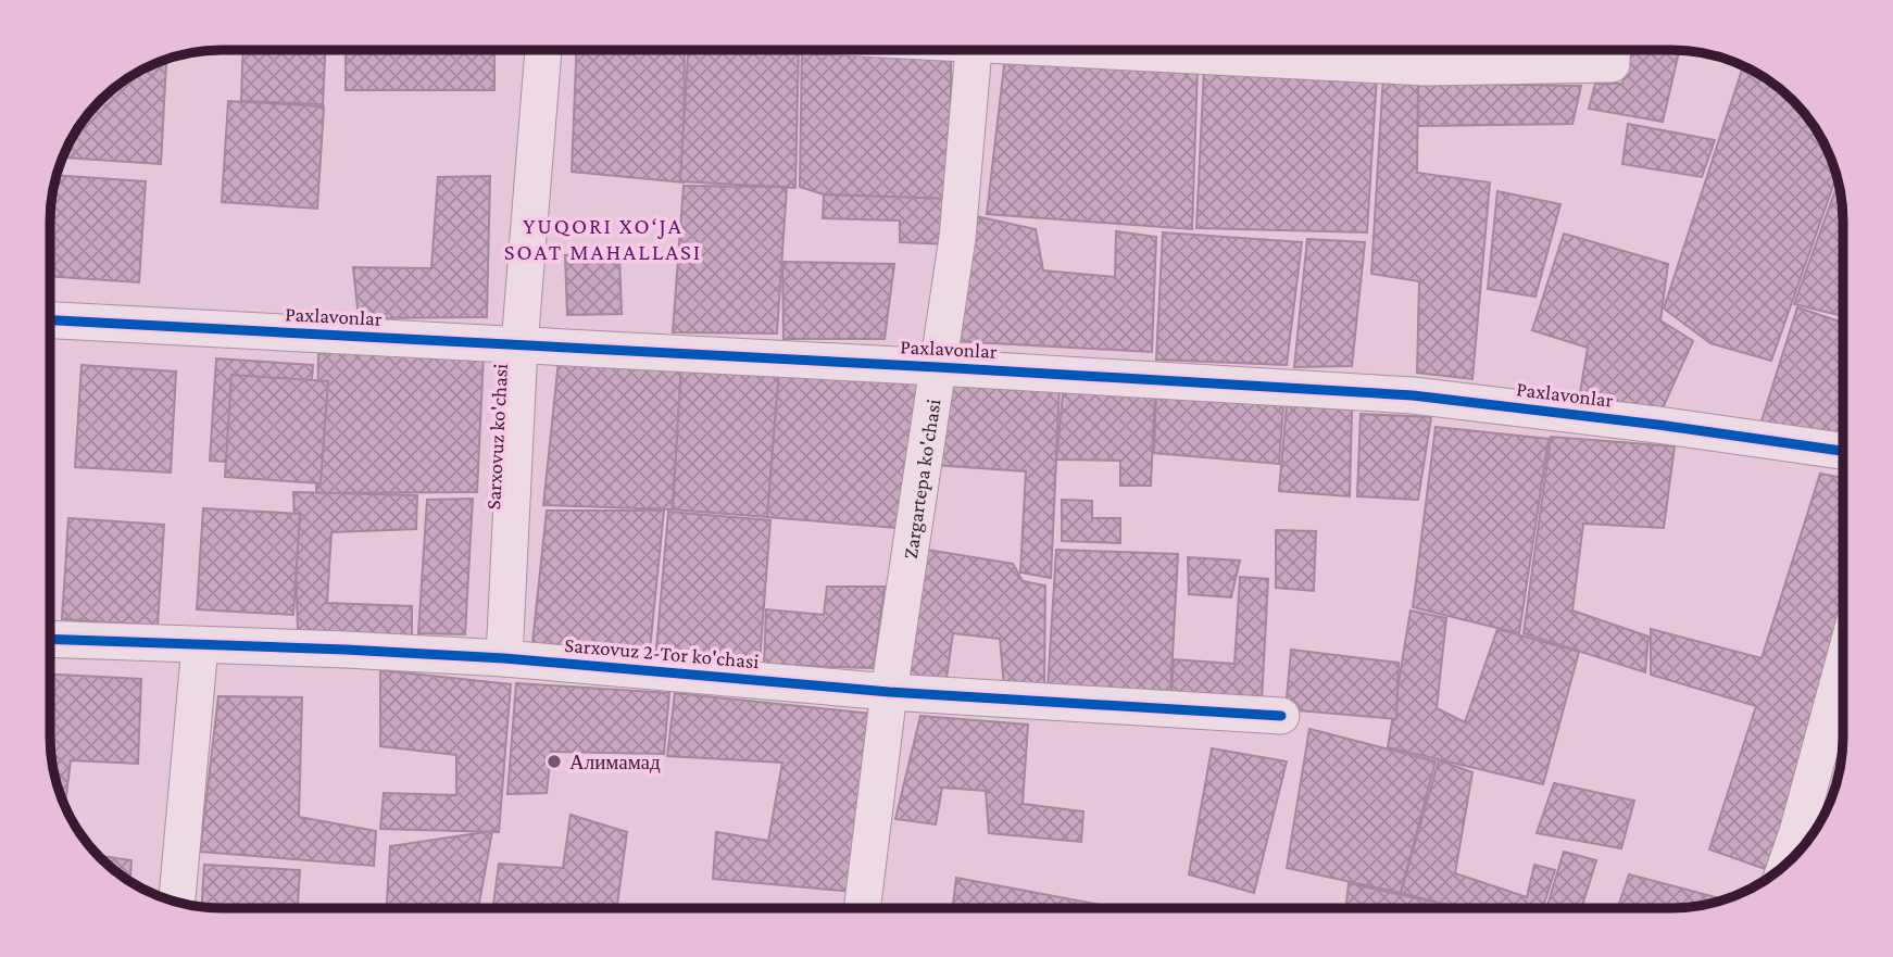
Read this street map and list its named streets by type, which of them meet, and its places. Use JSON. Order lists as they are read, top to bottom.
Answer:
{
  "streets": {
    "street": [
      "Paxlavonlar",
      "Sarxovuz ko'chasi",
      "Zargartepa ko'chasi",
      "Sarxovuz 2-Tor ko'chasi"
    ]
  },
  "crossings": [
    ["Paxlavonlar", "Sarxovuz ko'chasi"],
    ["Paxlavonlar", "Zargartepa ko'chasi"],
    ["Sarxovuz ko'chasi", "Sarxovuz 2-Tor ko'chasi"],
    ["Zargartepa ko'chasi", "Sarxovuz 2-Tor ko'chasi"]
  ],
  "districts": ["YUQORI XO‘JA SOAT MAHALLASI"],
  "places": ["Алимамад"]
}
